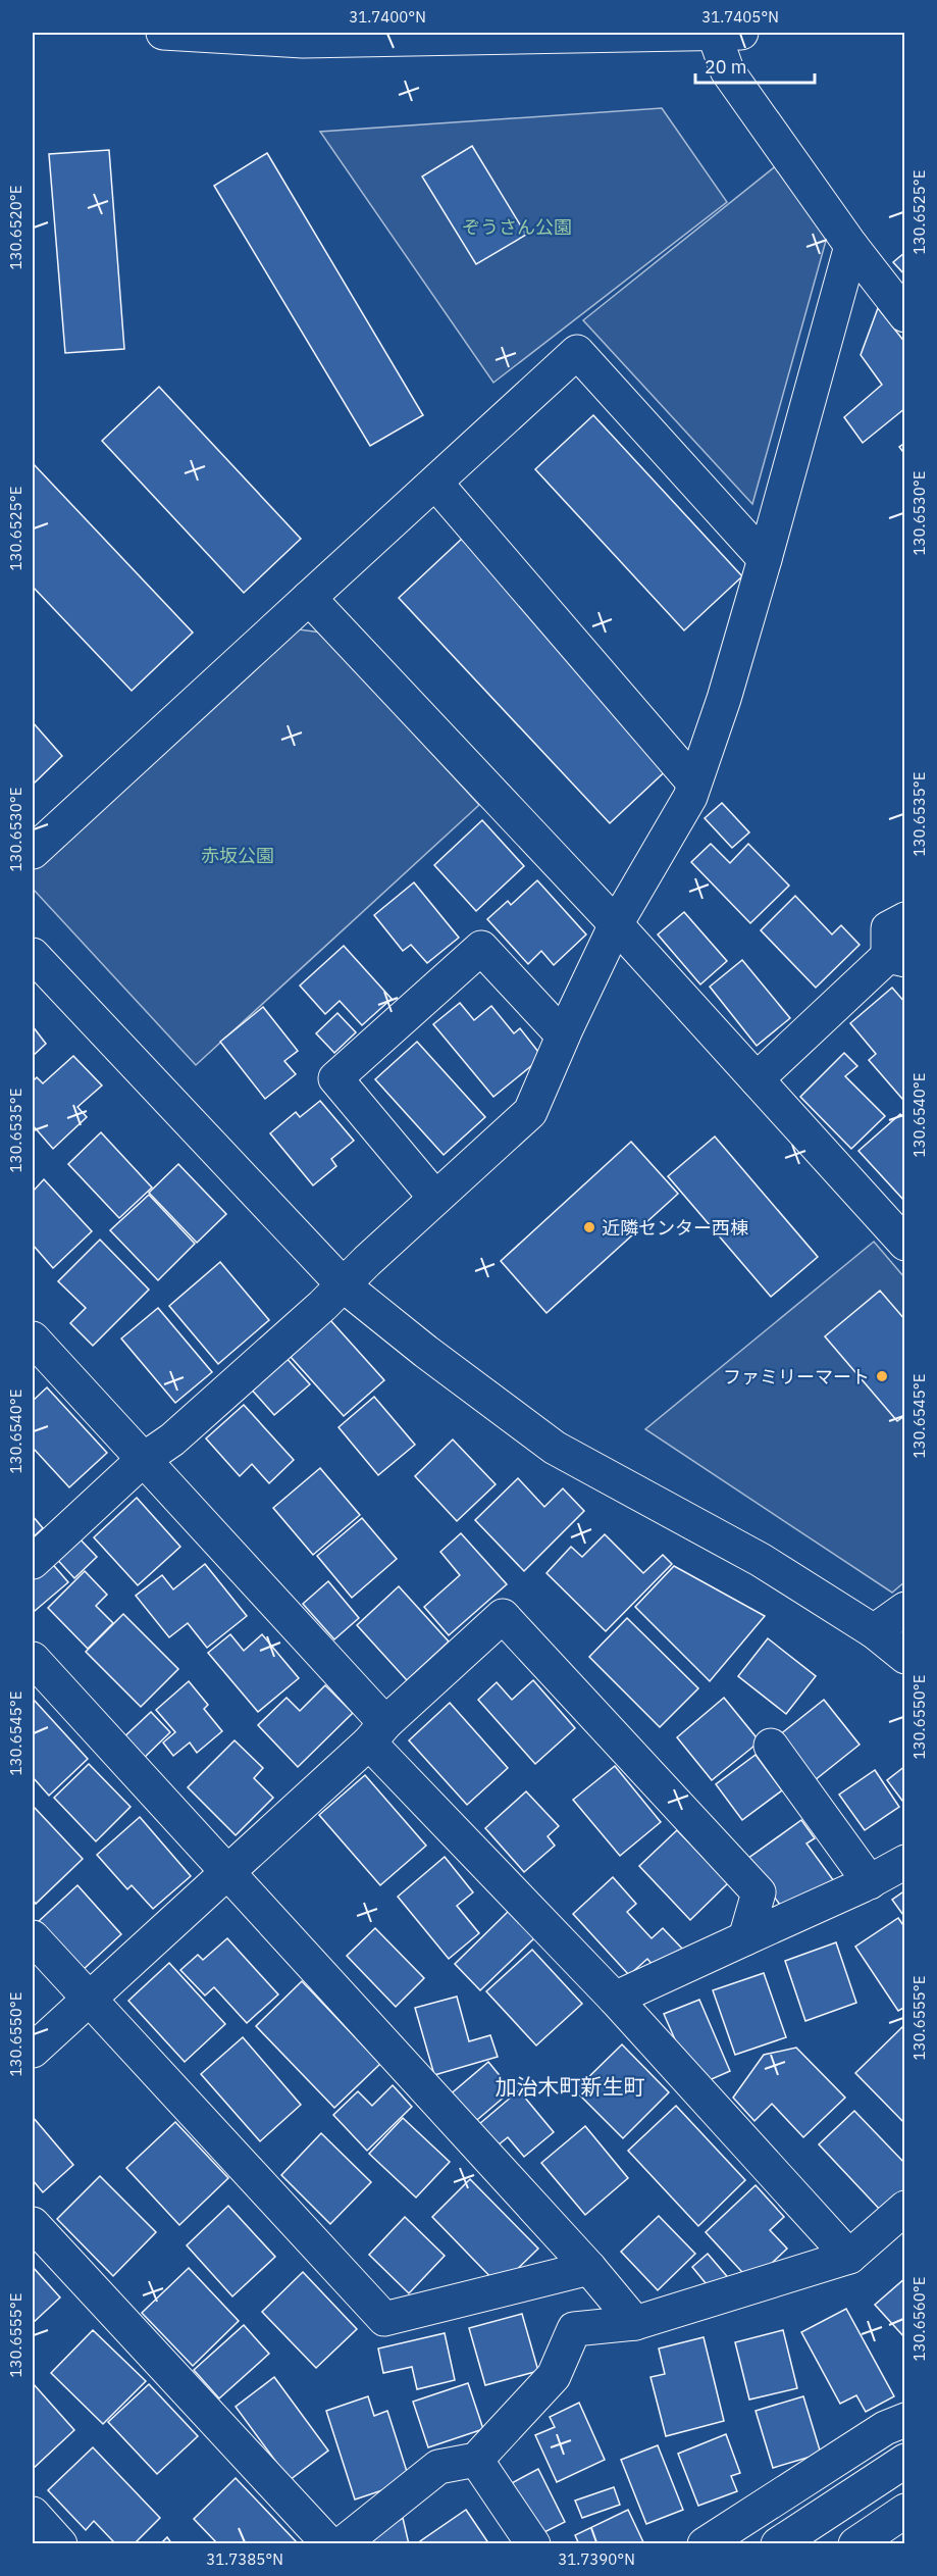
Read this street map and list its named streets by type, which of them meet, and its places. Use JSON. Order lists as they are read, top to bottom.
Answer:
{
  "districts": ["加治木町新生町"],
  "parks": ["ぞうさん公園", "赤坂公園"],
  "places": ["近隣センター西棟", "ファミリーマート"],
  "scale_bar": "20 m",
  "coordinates": [
    "31.7400°N",
    "31.7405°N",
    "130.6525°E",
    "130.6520°E",
    "130.6530°E",
    "130.6535°E",
    "130.6540°E",
    "130.6545°E",
    "130.6550°E",
    "130.6555°E",
    "130.6560°E",
    "31.7385°N",
    "31.7390°N"
  ]
}
